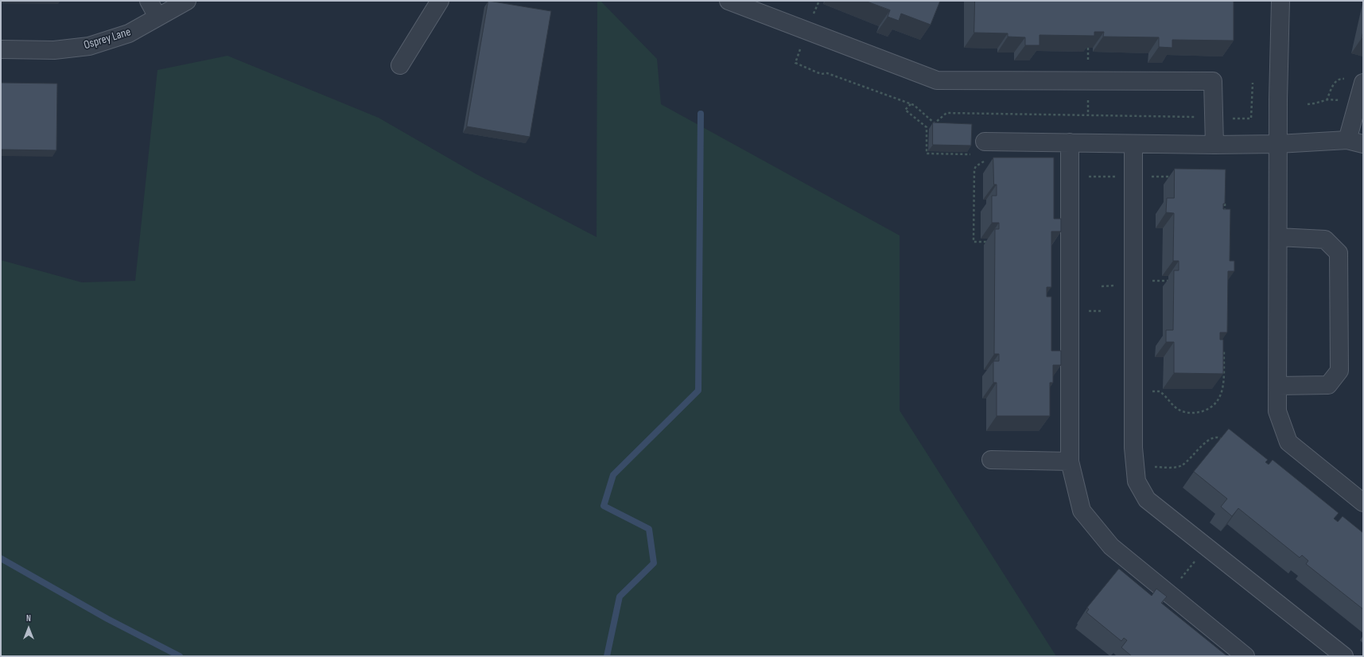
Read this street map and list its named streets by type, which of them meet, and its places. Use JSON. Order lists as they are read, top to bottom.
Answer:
{
  "streets": {
    "street": ["Osprey Lane"]
  },
  "north": "top"
}
